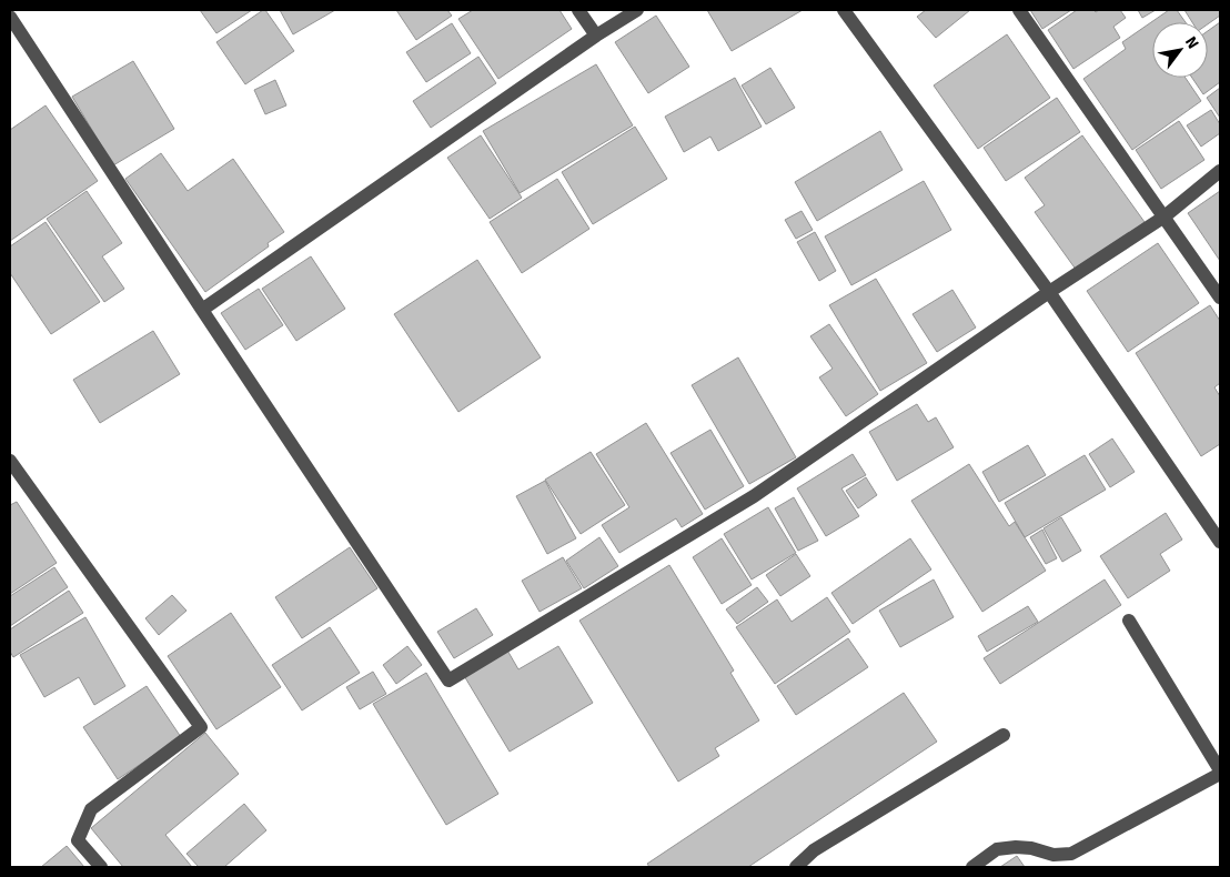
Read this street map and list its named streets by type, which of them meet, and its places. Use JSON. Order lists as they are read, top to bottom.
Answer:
{
  "north": "top right"
}
